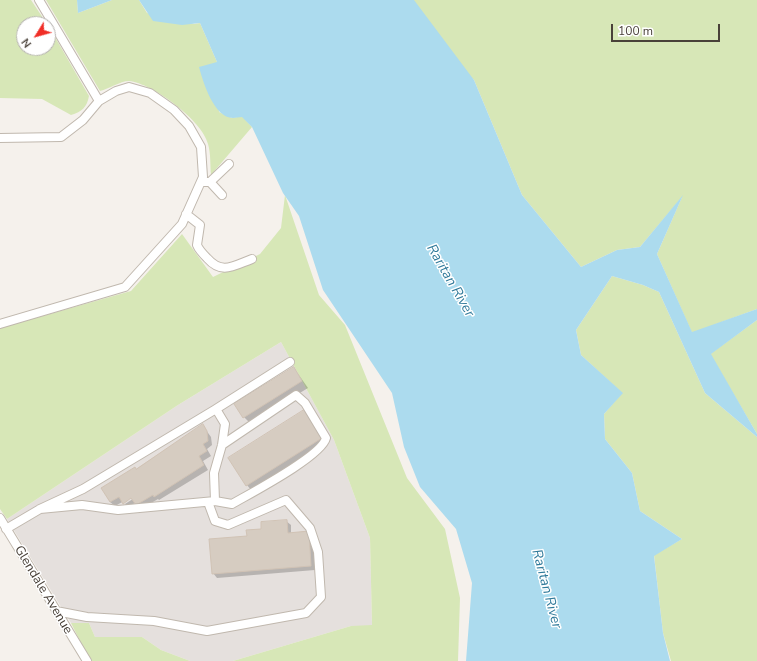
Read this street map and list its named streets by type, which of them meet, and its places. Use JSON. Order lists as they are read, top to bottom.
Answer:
{
  "streets": {
    "street": ["Glendale Avenue"]
  },
  "water": ["Raritan River"],
  "scale_bar": "100 m",
  "north": "bottom left"
}
